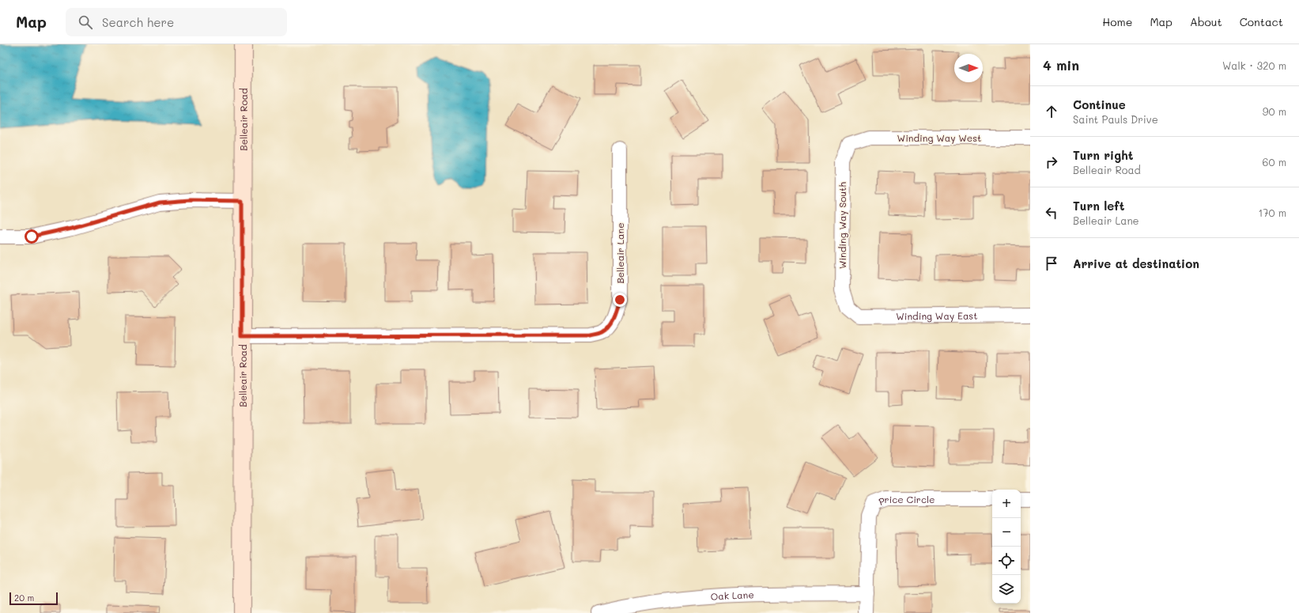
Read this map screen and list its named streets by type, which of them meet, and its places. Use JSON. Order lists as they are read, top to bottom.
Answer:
{
  "streets": {
    "main road": ["Belleair Road"],
    "street": [
      "Winding Way West",
      "Winding Way South",
      "Belleair Lane",
      "Winding Way East",
      "Price Circle",
      "Oak Lane"
    ]
  },
  "crossings": [
    ["Belleair Road", "Belleair Lane"],
    ["Winding Way West", "Winding Way South"],
    ["Winding Way South", "Winding Way East"],
    ["Price Circle", "Oak Lane"]
  ],
  "scale_bar": "20 m",
  "north": "right",
  "page": {
    "header": "Map",
    "search": "Search here",
    "nav": [
      "Home",
      "Map",
      "About",
      "Contact"
    ],
    "heading": ["4 min", "Walk · 320 m"],
    "list": [
      ["Continue", "Saint Pauls Drive", "90 m"],
      ["Turn right", "Belleair Road", "60 m"],
      ["Turn left", "Belleair Lane", "170 m"],
      "Arrive at destination"
    ],
    "map_buttons": ["+", "−"],
    "scale": "20 m"
  }
}
